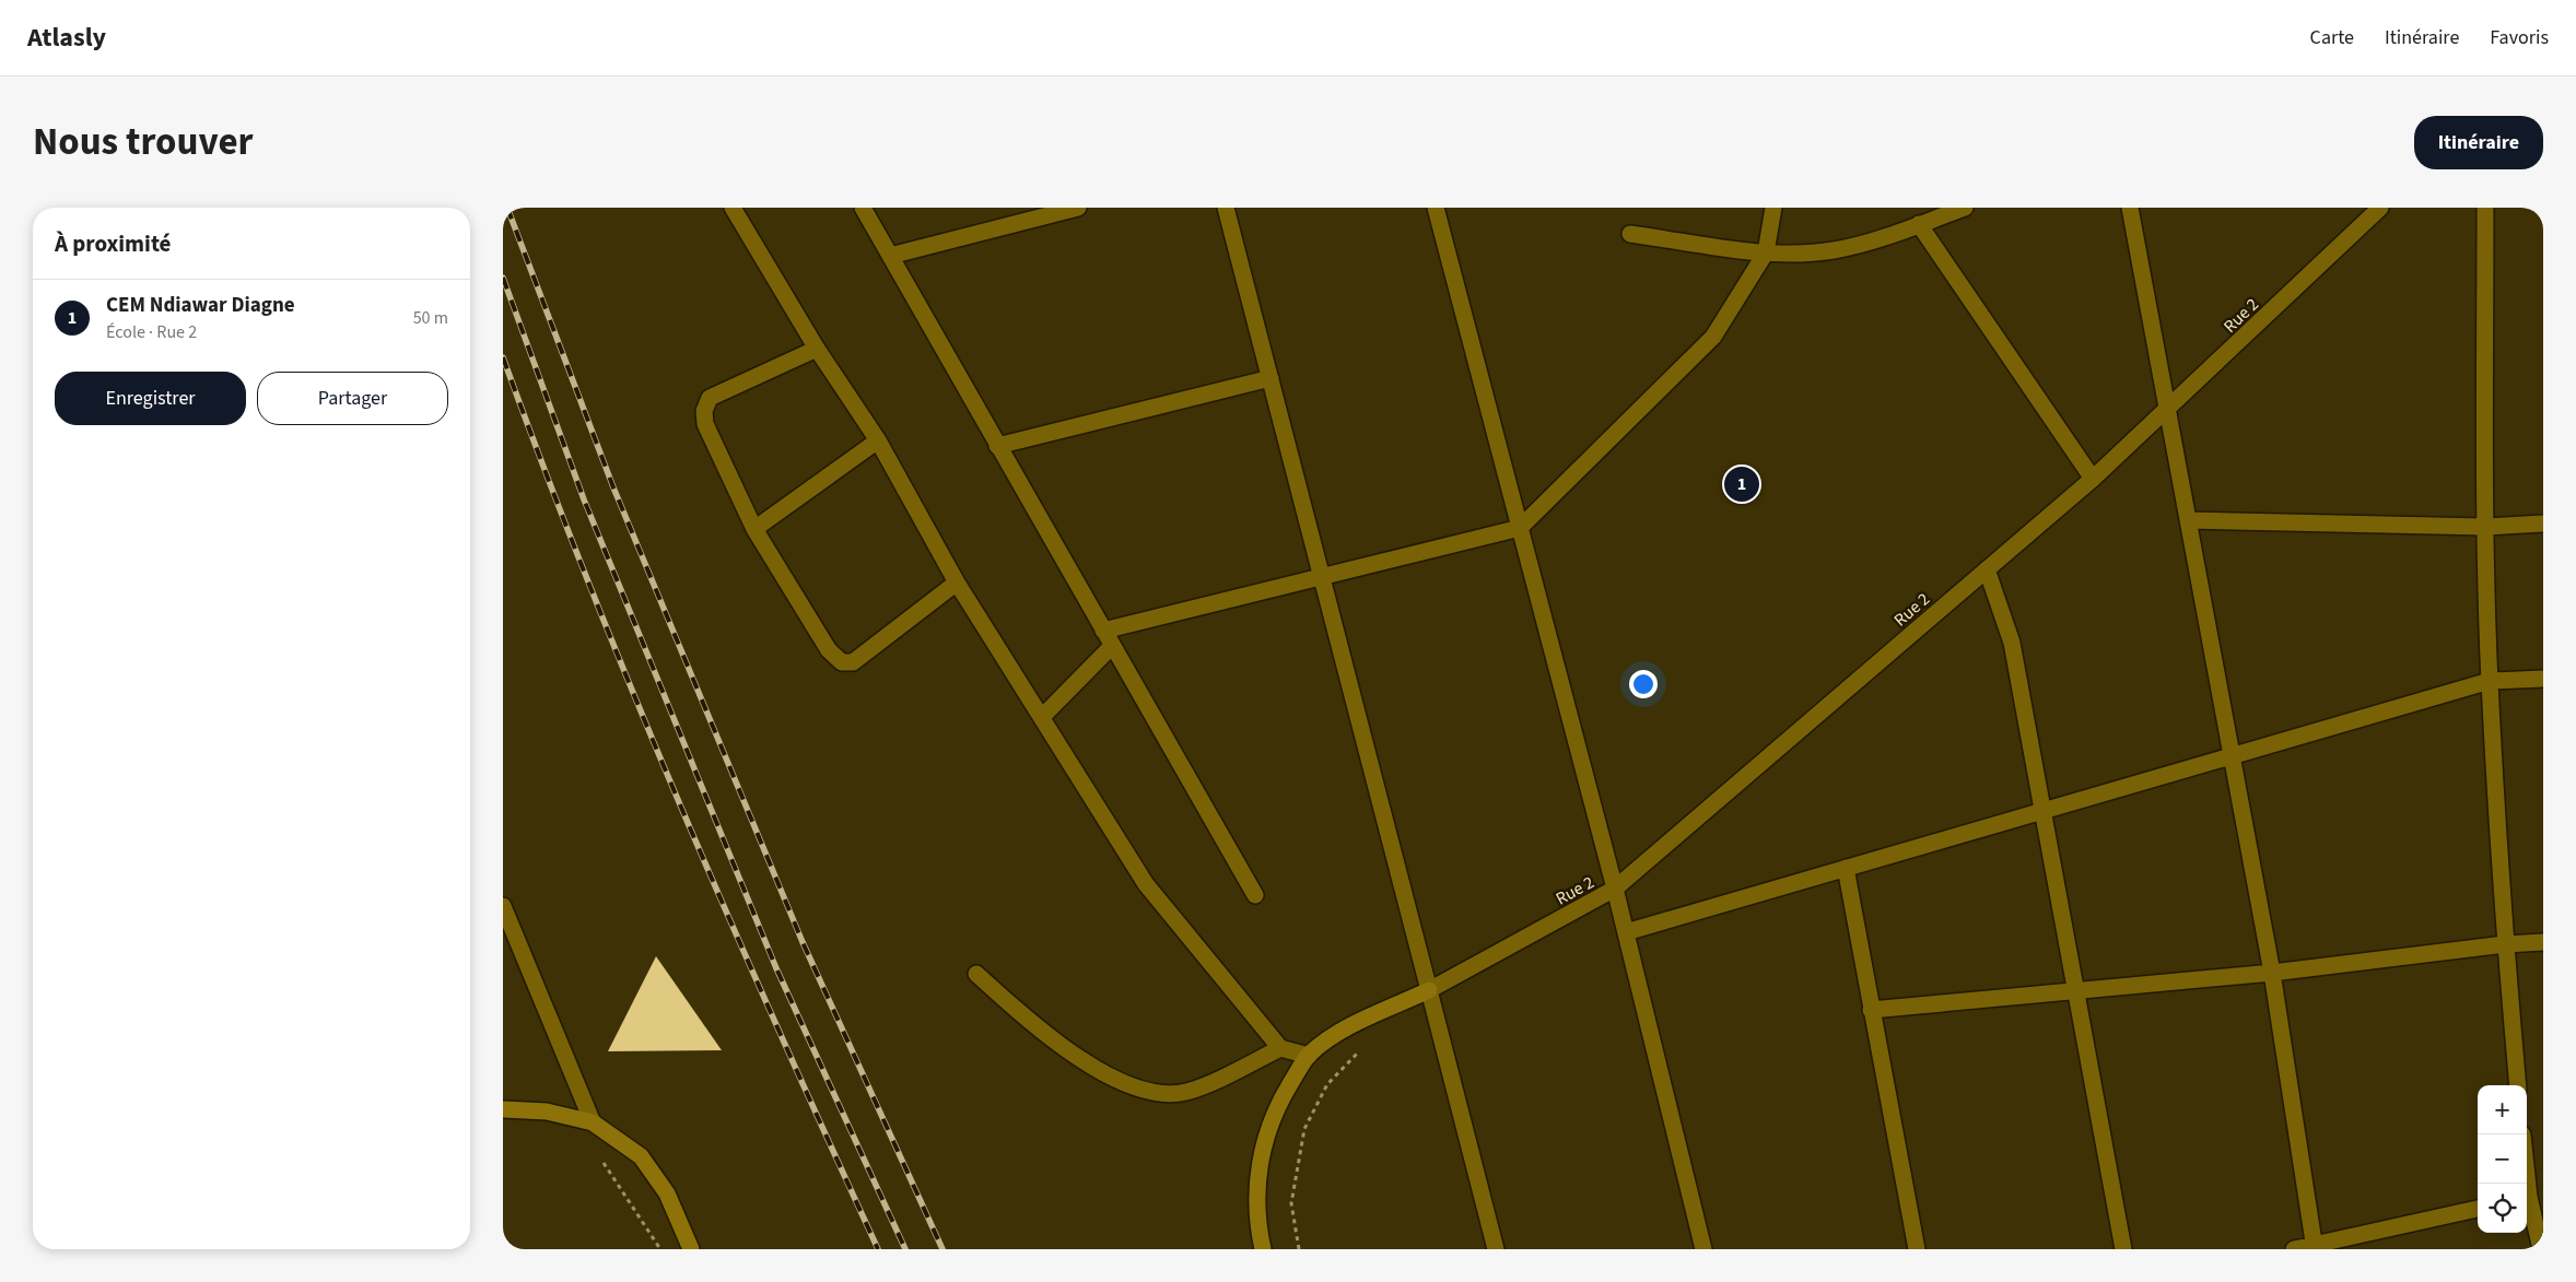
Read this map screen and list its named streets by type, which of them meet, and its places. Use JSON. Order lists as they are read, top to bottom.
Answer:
{
  "streets": {
    "street": ["Rue 2"]
  },
  "page": {
    "header": "Atlasly",
    "nav": ["Carte", "Itinéraire", "Favoris"],
    "title": "Nous trouver",
    "buttons": [
      "Itinéraire",
      ["Enregistrer", "Partager"]
    ],
    "heading": "À proximité",
    "list": [
      {
        "mark": "1",
        "name": "CEM Ndiawar Diagne",
        "note": "École · Rue 2",
        "value": "50 m"
      }
    ],
    "pins": "1",
    "map_buttons": ["+", "−"]
  }
}
